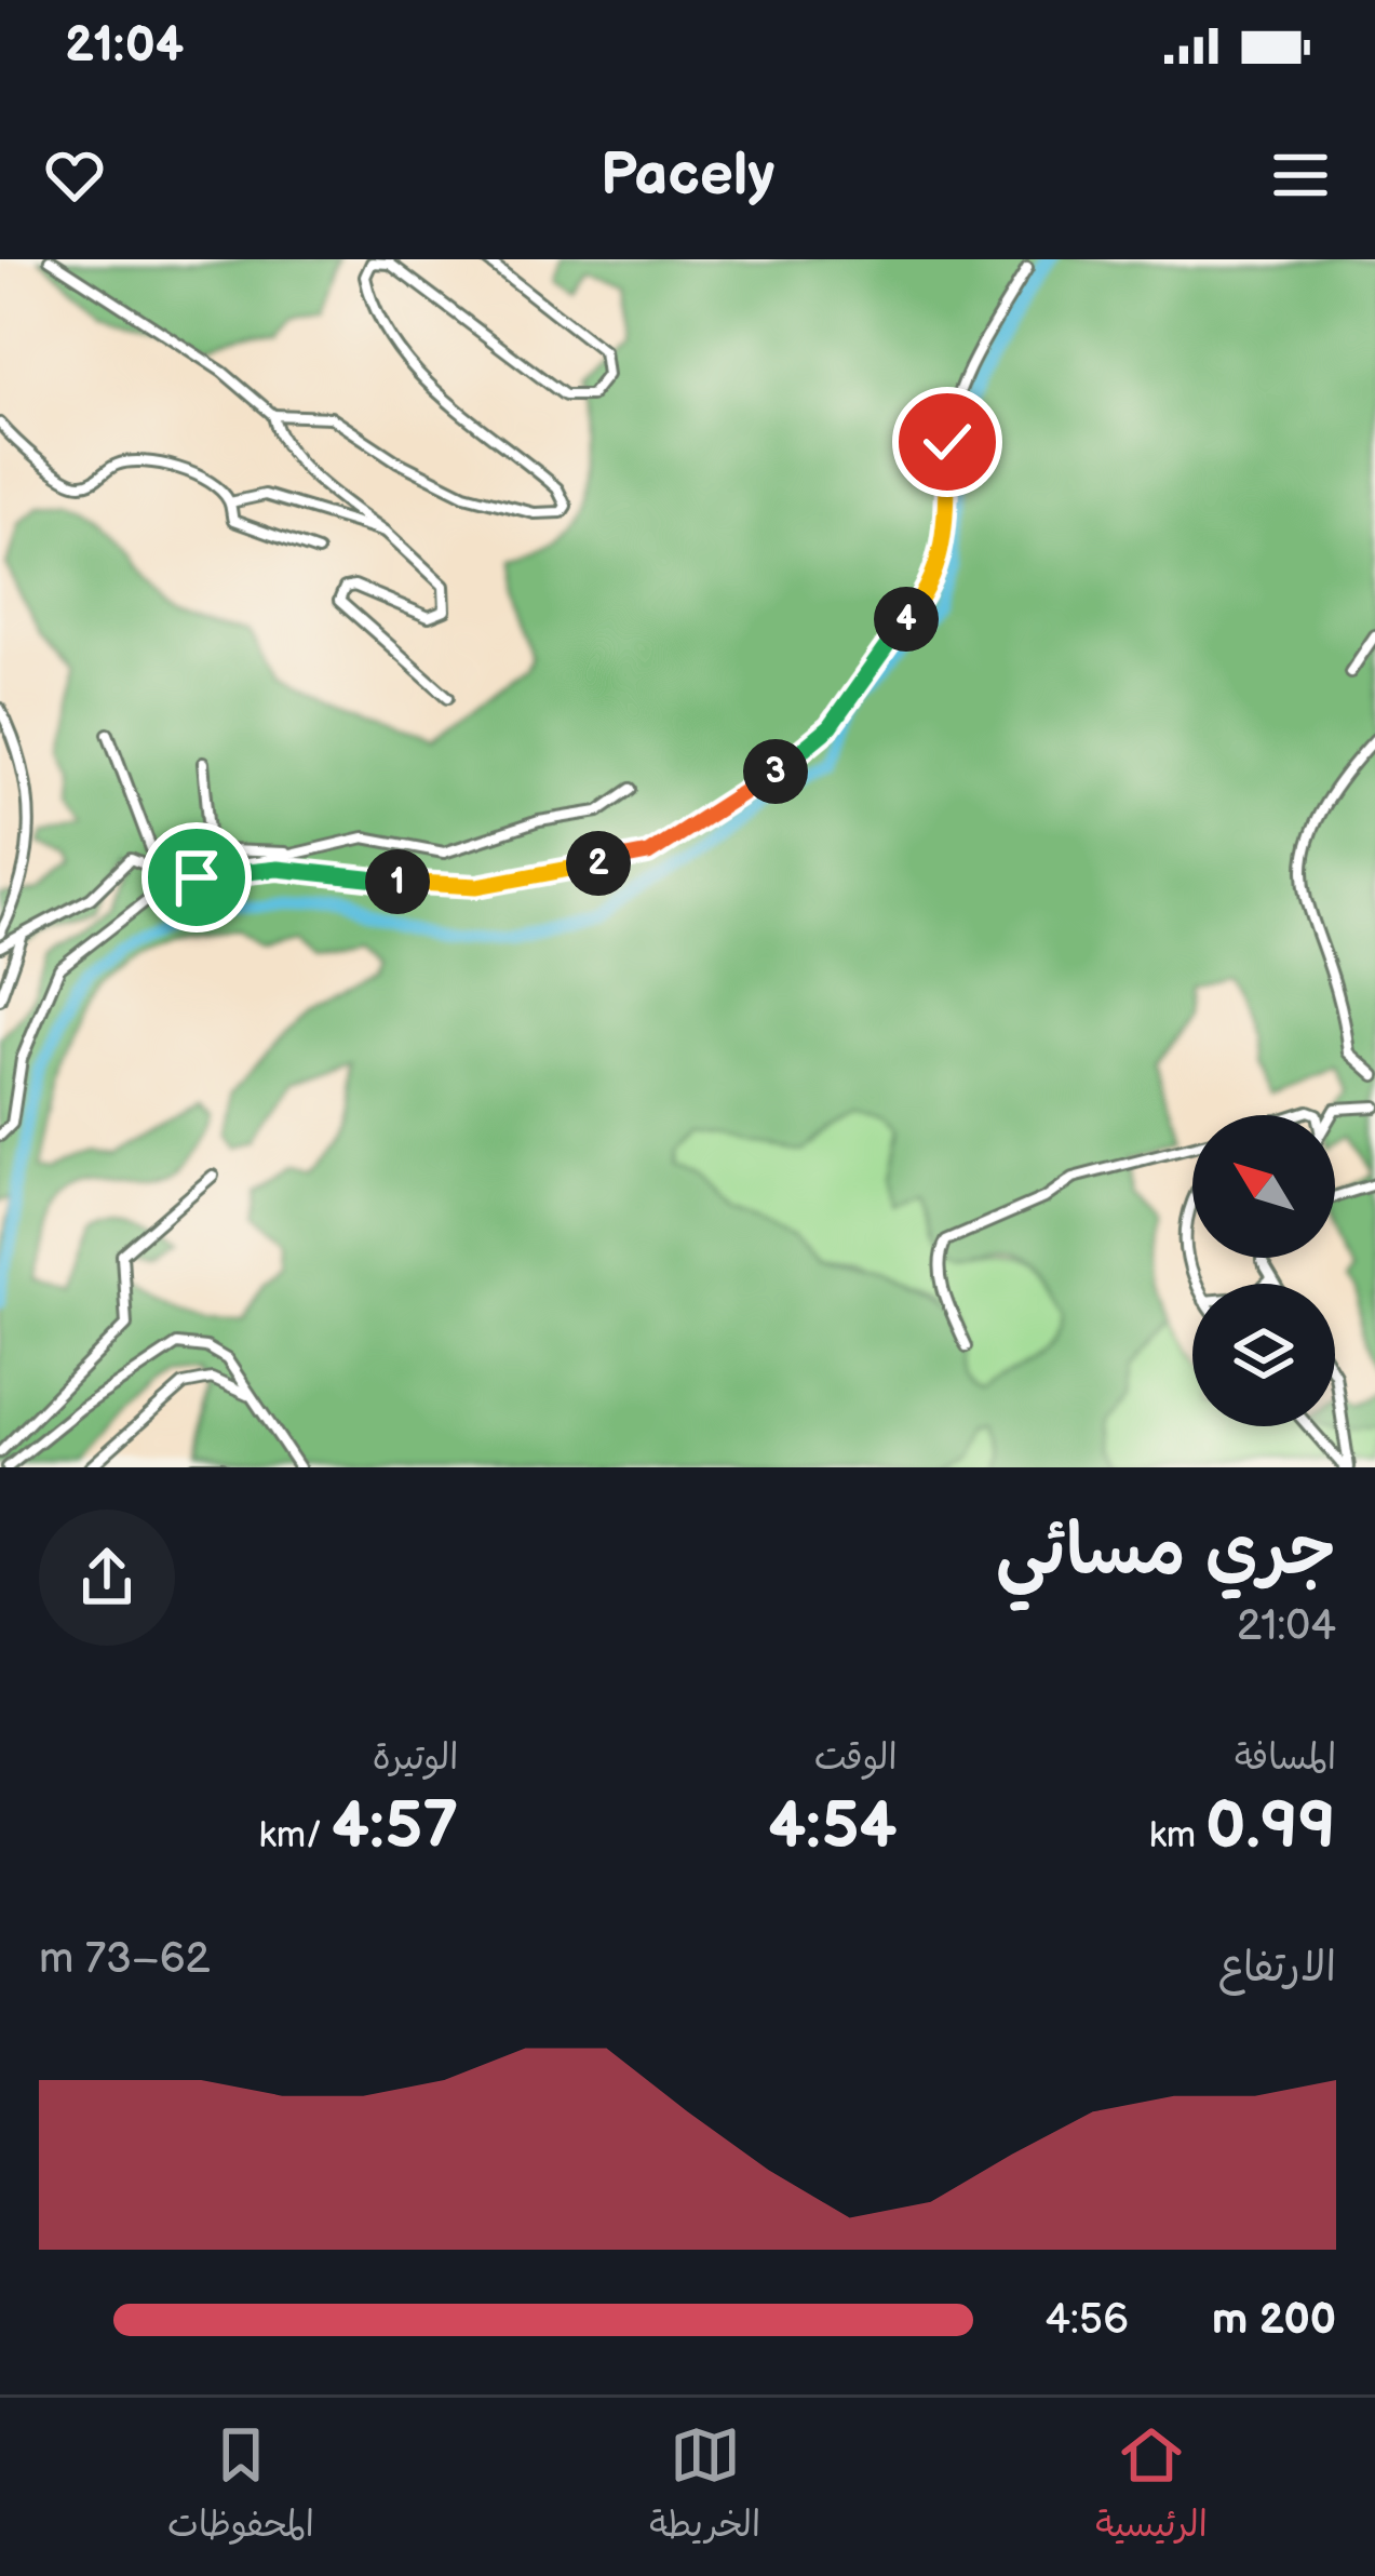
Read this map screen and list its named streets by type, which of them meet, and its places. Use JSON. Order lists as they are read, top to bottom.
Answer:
{
  "north": "top left",
  "page": {
    "status": "21:04",
    "header": "Pacely",
    "pins": [
      "4",
      "3",
      "2",
      "1"
    ],
    "heading": ["جري مسائي", "21:04"],
    "stats": [
      ["المسافة", "0.99 km"],
      ["الوقت", "4:54"],
      ["الوتيرة", "4:57 /km"]
    ],
    "chart": ["الارتفاع", "62–73 m"],
    "list": [
      {
        "name": "200 m",
        "note": "4:56"
      }
    ],
    "tabs": ["الرئيسية", "الخريطة", "المحفوظات"]
  }
}
